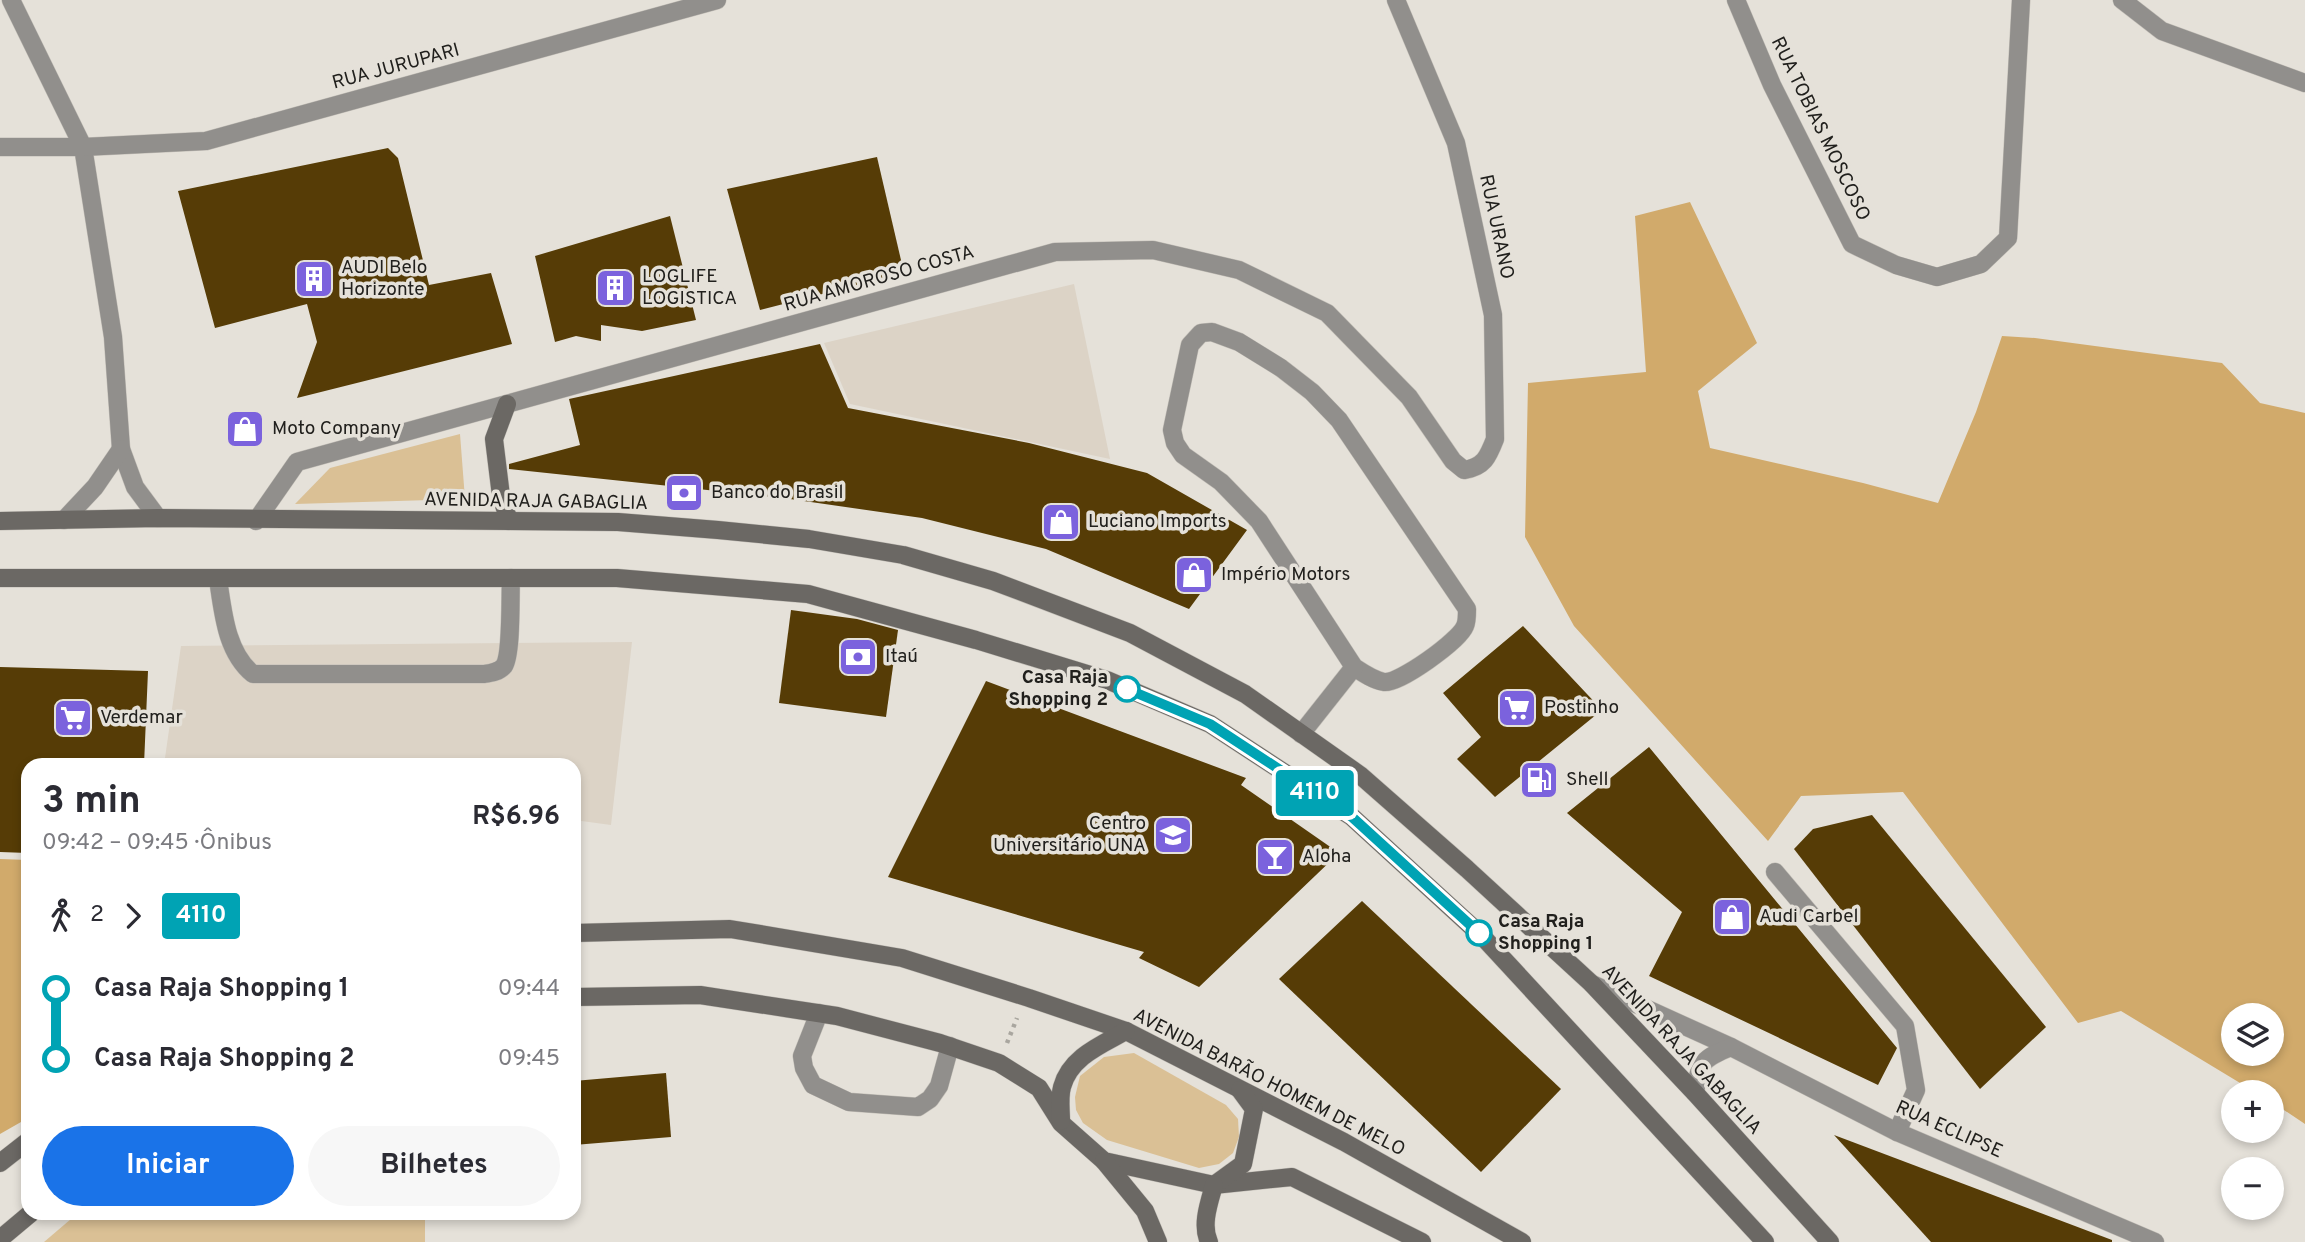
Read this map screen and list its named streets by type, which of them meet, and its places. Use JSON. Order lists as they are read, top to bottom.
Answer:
{
  "streets": {
    "main road": ["AVENIDA RAJA GABAGLIA", "AVENIDA BARÃO HOMEM DE MELO"],
    "street": [
      "RUA JURUPARI",
      "RUA TOBIAS MOSCOSO",
      "RUA URANO",
      "RUA AMOROSO COSTA",
      "RUA ECLIPSE"
    ]
  },
  "crossings": [
    ["RUA URANO", "RUA AMOROSO COSTA"],
    ["RUA AMOROSO COSTA", "AVENIDA RAJA GABAGLIA"],
    ["AVENIDA RAJA GABAGLIA", "RUA ECLIPSE"]
  ],
  "places": {
    "building": ["AUDI Belo Horizonte", "LOGLIFE LOGISTICA"],
    "shop": [
      "Moto Company",
      "Luciano Imports",
      "Império Motors",
      "Audi Carbel"
    ],
    "bank": ["Banco do Brasil", "Itaú"],
    "other": ["Casa Raja Shopping 2", "Casa Raja Shopping 1"],
    "supermarket": ["Postinho", "Verdemar"],
    "fuel station": ["Shell"],
    "school or university": ["Centro Universitário UNA"],
    "bar": ["Aloha"]
  },
  "lines": ["bus line 4110"],
  "page": {
    "on_map": "4110",
    "heading": ["3 min", "09:42 – 09:45 · Ônibus", "R$6.96"],
    "legs": ["2", "4110"],
    "list": [
      {
        "name": "Casa Raja Shopping 1",
        "value": "09:44"
      },
      {
        "name": "Casa Raja Shopping 2",
        "value": "09:45"
      }
    ],
    "map_buttons": ["+", "−"],
    "buttons": ["Iniciar", "Bilhetes"]
  }
}
